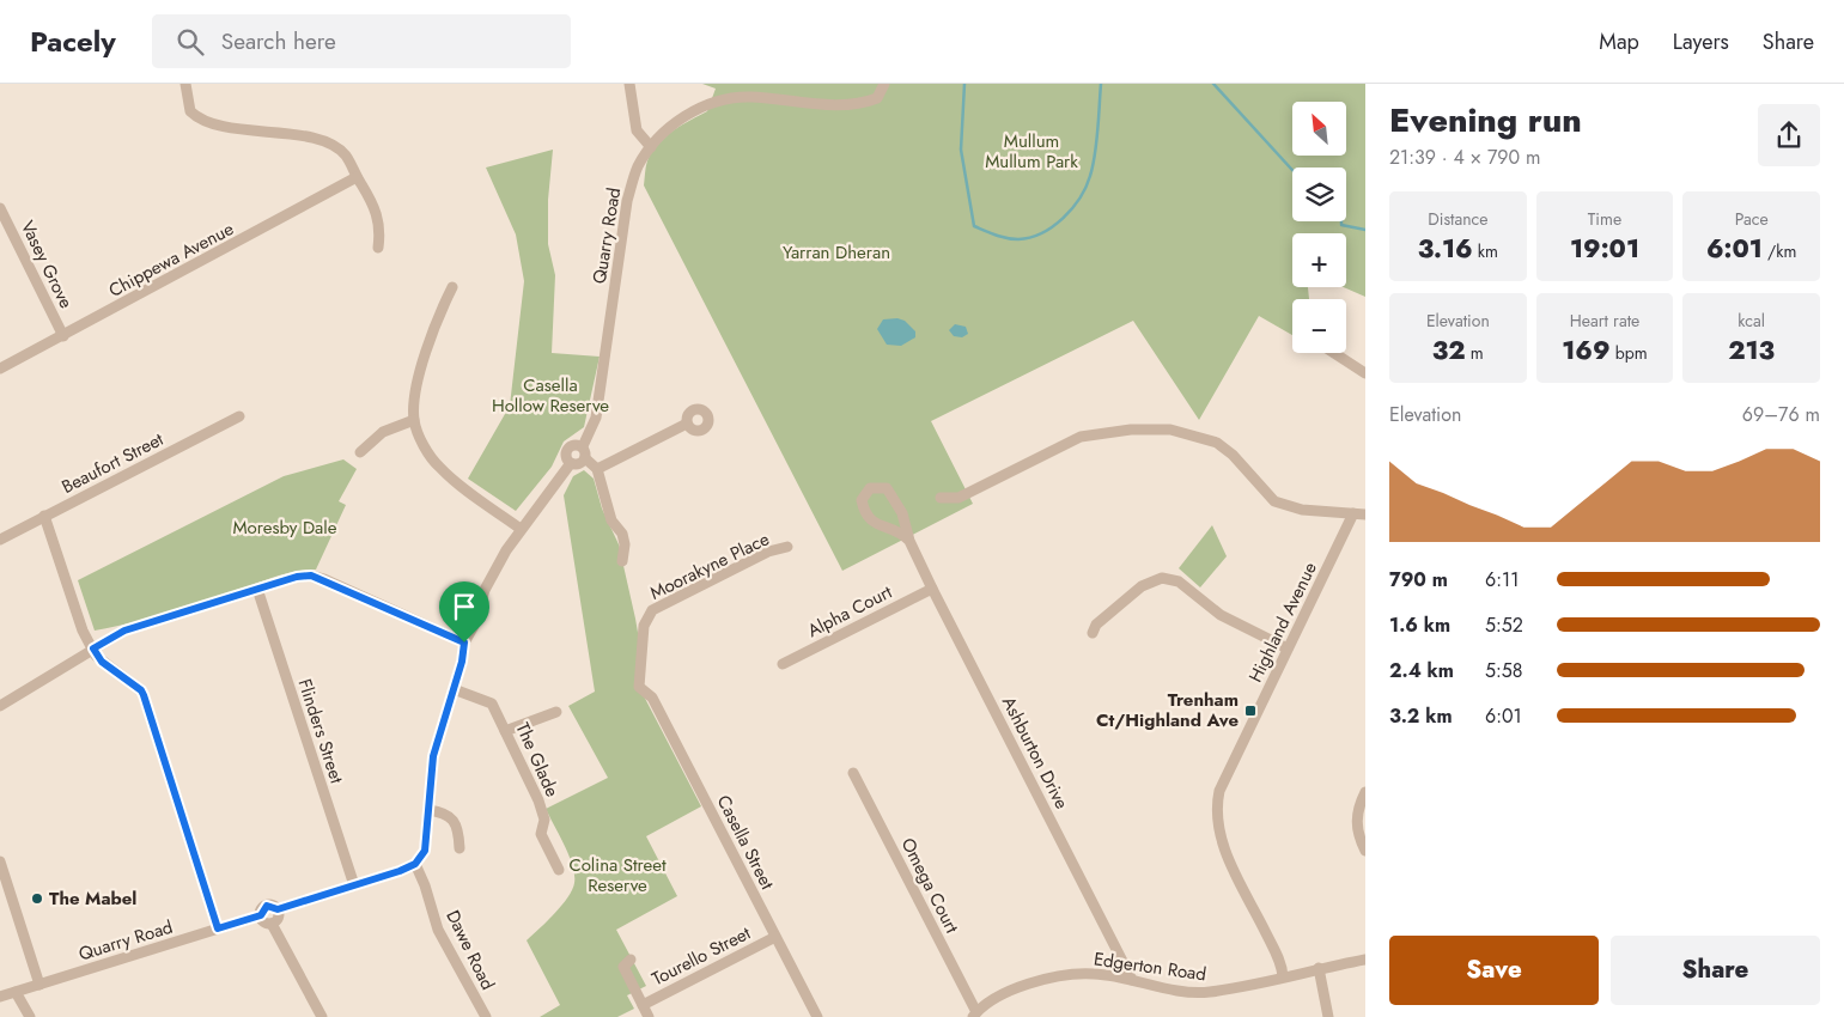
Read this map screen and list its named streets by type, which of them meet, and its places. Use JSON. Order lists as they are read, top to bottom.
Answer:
{
  "streets": {
    "street": [
      "Quarry Road",
      "Chippewa Avenue",
      "Vasey Grove",
      "Beaufort Street",
      "Moorakyne Place",
      "Alpha Court",
      "Highland Avenue",
      "Flinders Street",
      "Ashburton Drive",
      "The Glade",
      "Casella Street",
      "Omega Court",
      "Dawe Road",
      "Tourello Street",
      "Edgerton Road"
    ]
  },
  "crossings": [
    ["Quarry Road", "Flinders Street"],
    ["Quarry Road", "The Glade"],
    ["Quarry Road", "Dawe Road"],
    ["Chippewa Avenue", "Vasey Grove"],
    ["Moorakyne Place", "Casella Street"],
    ["Alpha Court", "Ashburton Drive"],
    ["Highland Avenue", "Edgerton Road"],
    ["Ashburton Drive", "Edgerton Road"],
    ["Casella Street", "Tourello Street"],
    ["Omega Court", "Edgerton Road"]
  ],
  "parks": [
    "Mullum Mullum Park",
    "Yarran Dheran",
    "Casella Hollow Reserve",
    "Moresby Dale",
    "Colina Street Reserve"
  ],
  "places": {
    "transit": ["Trenham Ct/Highland Ave"],
    "other": ["The Mabel"]
  },
  "north": "top left",
  "page": {
    "header": "Pacely",
    "search": "Search here",
    "nav": ["Map", "Layers", "Share"],
    "heading": ["Evening run", "21:39 · 4 × 790 m"],
    "map_buttons": ["+", "−"],
    "stats": [
      ["Distance", "3.16 km"],
      ["Time", "19:01"],
      ["Pace", "6:01 /km"],
      ["Elevation", "32 m"],
      ["Heart rate", "169 bpm"],
      ["kcal", "213"]
    ],
    "chart": ["Elevation", "69–76 m"],
    "list": [
      {
        "name": "790 m",
        "note": "6:11"
      },
      {
        "name": "1.6 km",
        "note": "5:52"
      },
      {
        "name": "2.4 km",
        "note": "5:58"
      },
      {
        "name": "3.2 km",
        "note": "6:01"
      }
    ],
    "buttons": ["Save", "Share"]
  }
}
